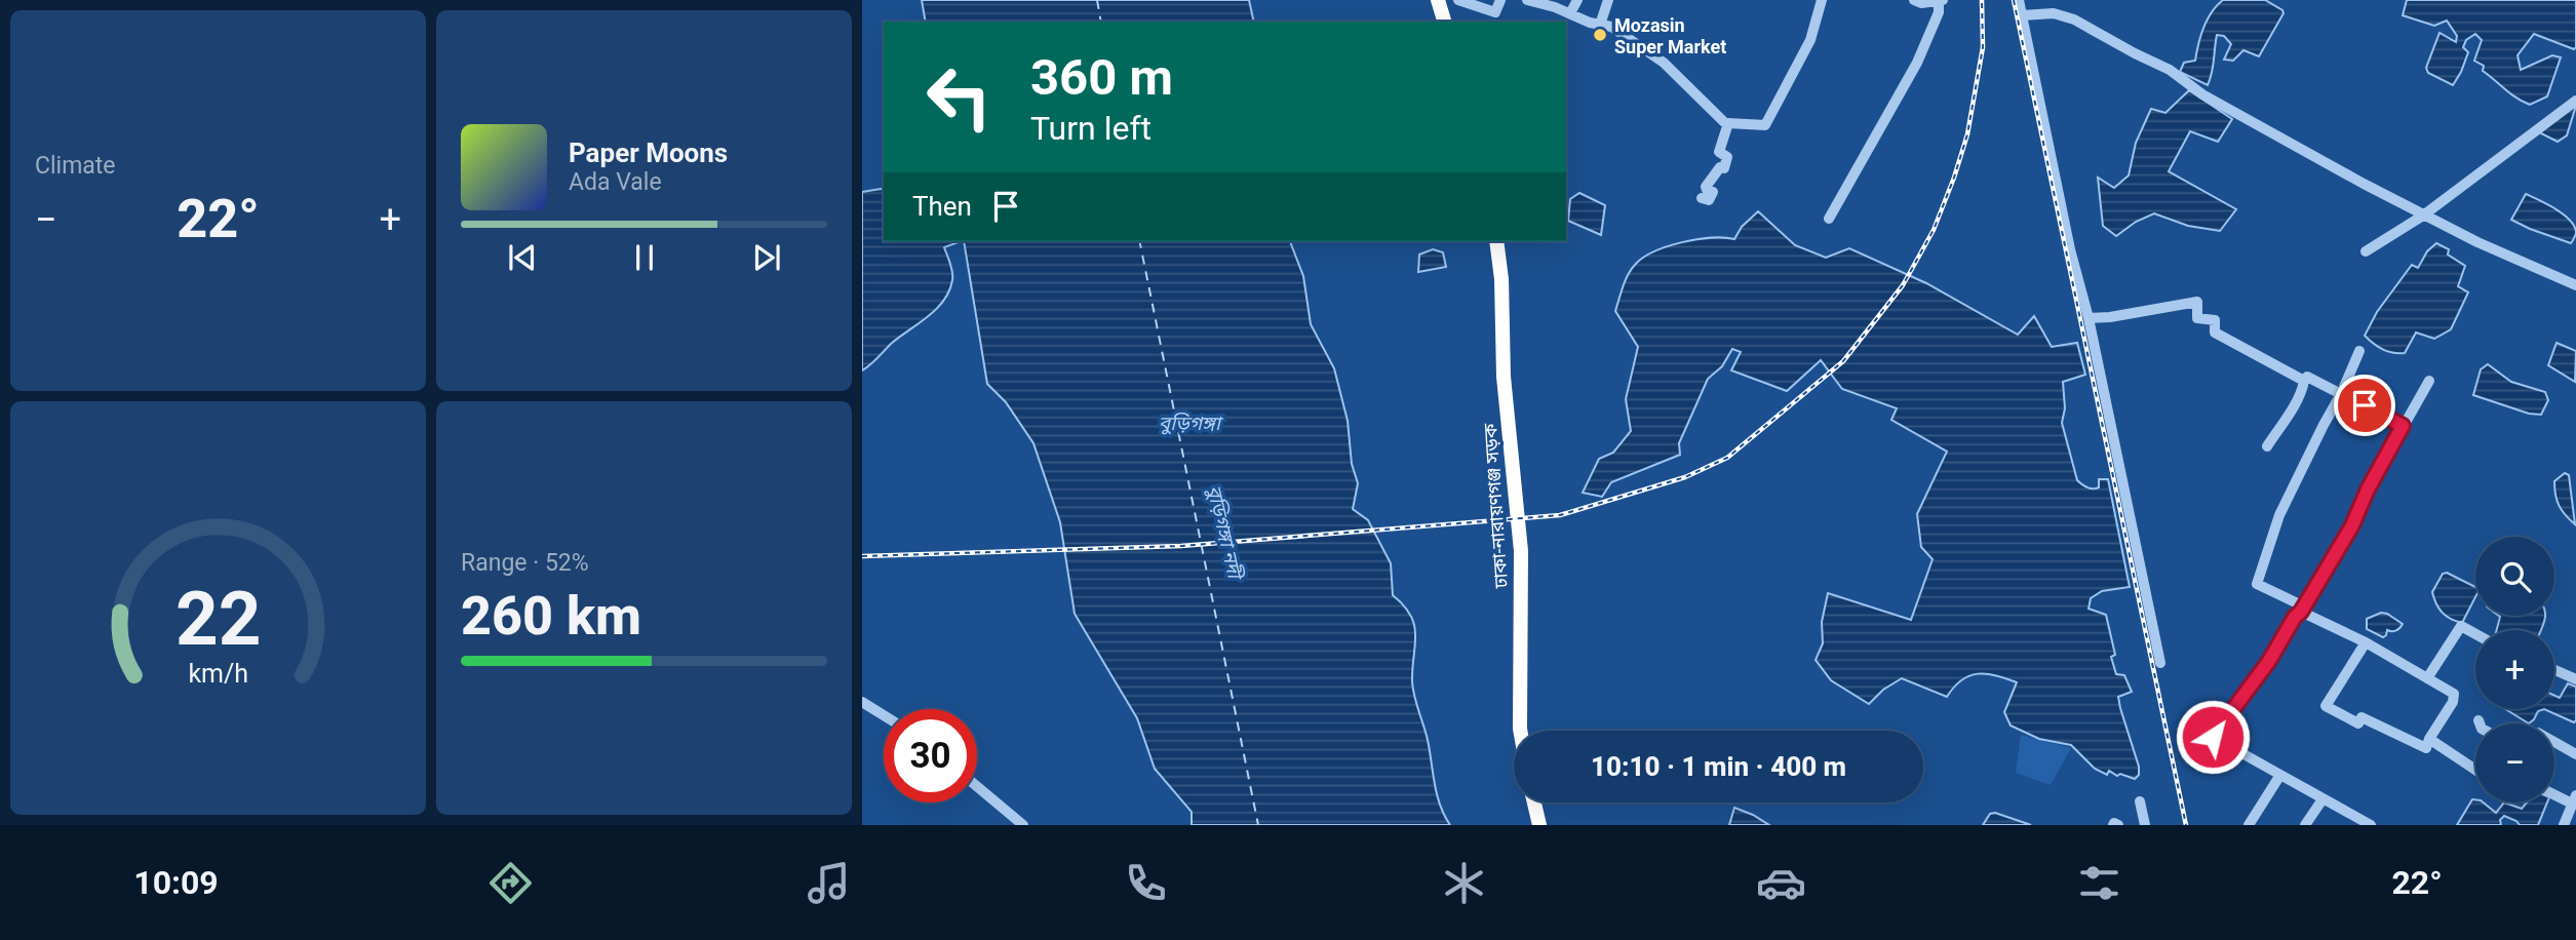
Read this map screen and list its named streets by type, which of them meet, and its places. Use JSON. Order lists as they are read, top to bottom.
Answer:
{
  "streets": {
    "highway": ["ঢাকা-নারায়ণগঞ্জ সড়ক"]
  },
  "water": ["বুড়িগঙ্গা", "বুড়িগঙ্গা নদী"],
  "places": ["Mozasin Super Market"],
  "page": {
    "tile": [
      "Climate",
      ["Range · 52%", "260 km"]
    ],
    "turn": ["360 m", "Turn left"],
    "song": ["Paper Moons", "Ada Vale"],
    "then": "Then",
    "heat": ["−", "22°", "+"],
    "map_buttons": ["+", "−"],
    "limit": "30",
    "trip": "10:10 · 1 min · 400 m",
    "tabs": ["10:09", "22°"],
    "gauge": ["22", "km/h"]
  }
}
